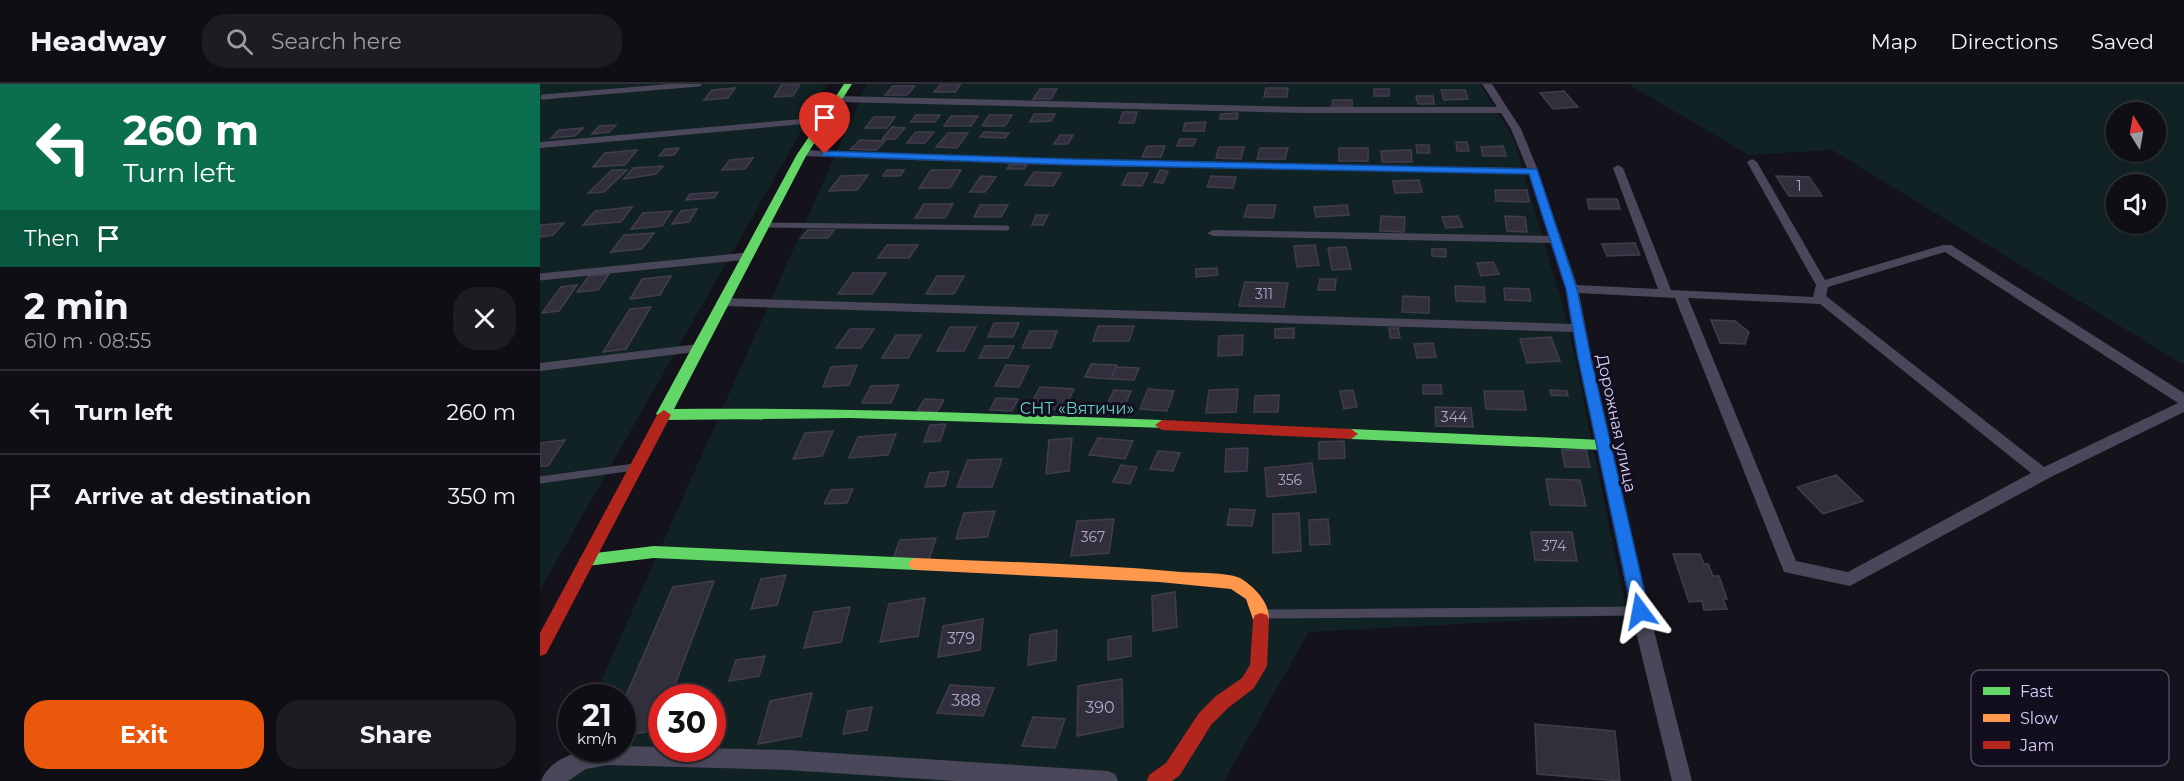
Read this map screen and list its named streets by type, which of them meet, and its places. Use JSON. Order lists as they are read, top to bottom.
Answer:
{
  "streets": {
    "street": ["Дорожная улица"]
  },
  "parks": ["СНТ «Вятичи»"],
  "house_numbers": [
    "1",
    "311",
    "344",
    "356",
    "367",
    "374",
    "379",
    "388",
    "390"
  ],
  "legend": ["Fast", "Slow", "Jam"],
  "north": "top",
  "page": {
    "header": "Headway",
    "search": "Search here",
    "nav": ["Map", "Directions", "Saved"],
    "turn": ["260 m", "Turn left"],
    "then": "Then",
    "heading": ["2 min", "610 m · 08:55"],
    "list": [
      {
        "name": "Turn left",
        "value": "260 m"
      },
      {
        "name": "Arrive at destination",
        "value": "350 m"
      }
    ],
    "speed": "21 km/h",
    "limit": "30",
    "buttons": ["Exit", "Share"]
  }
}
